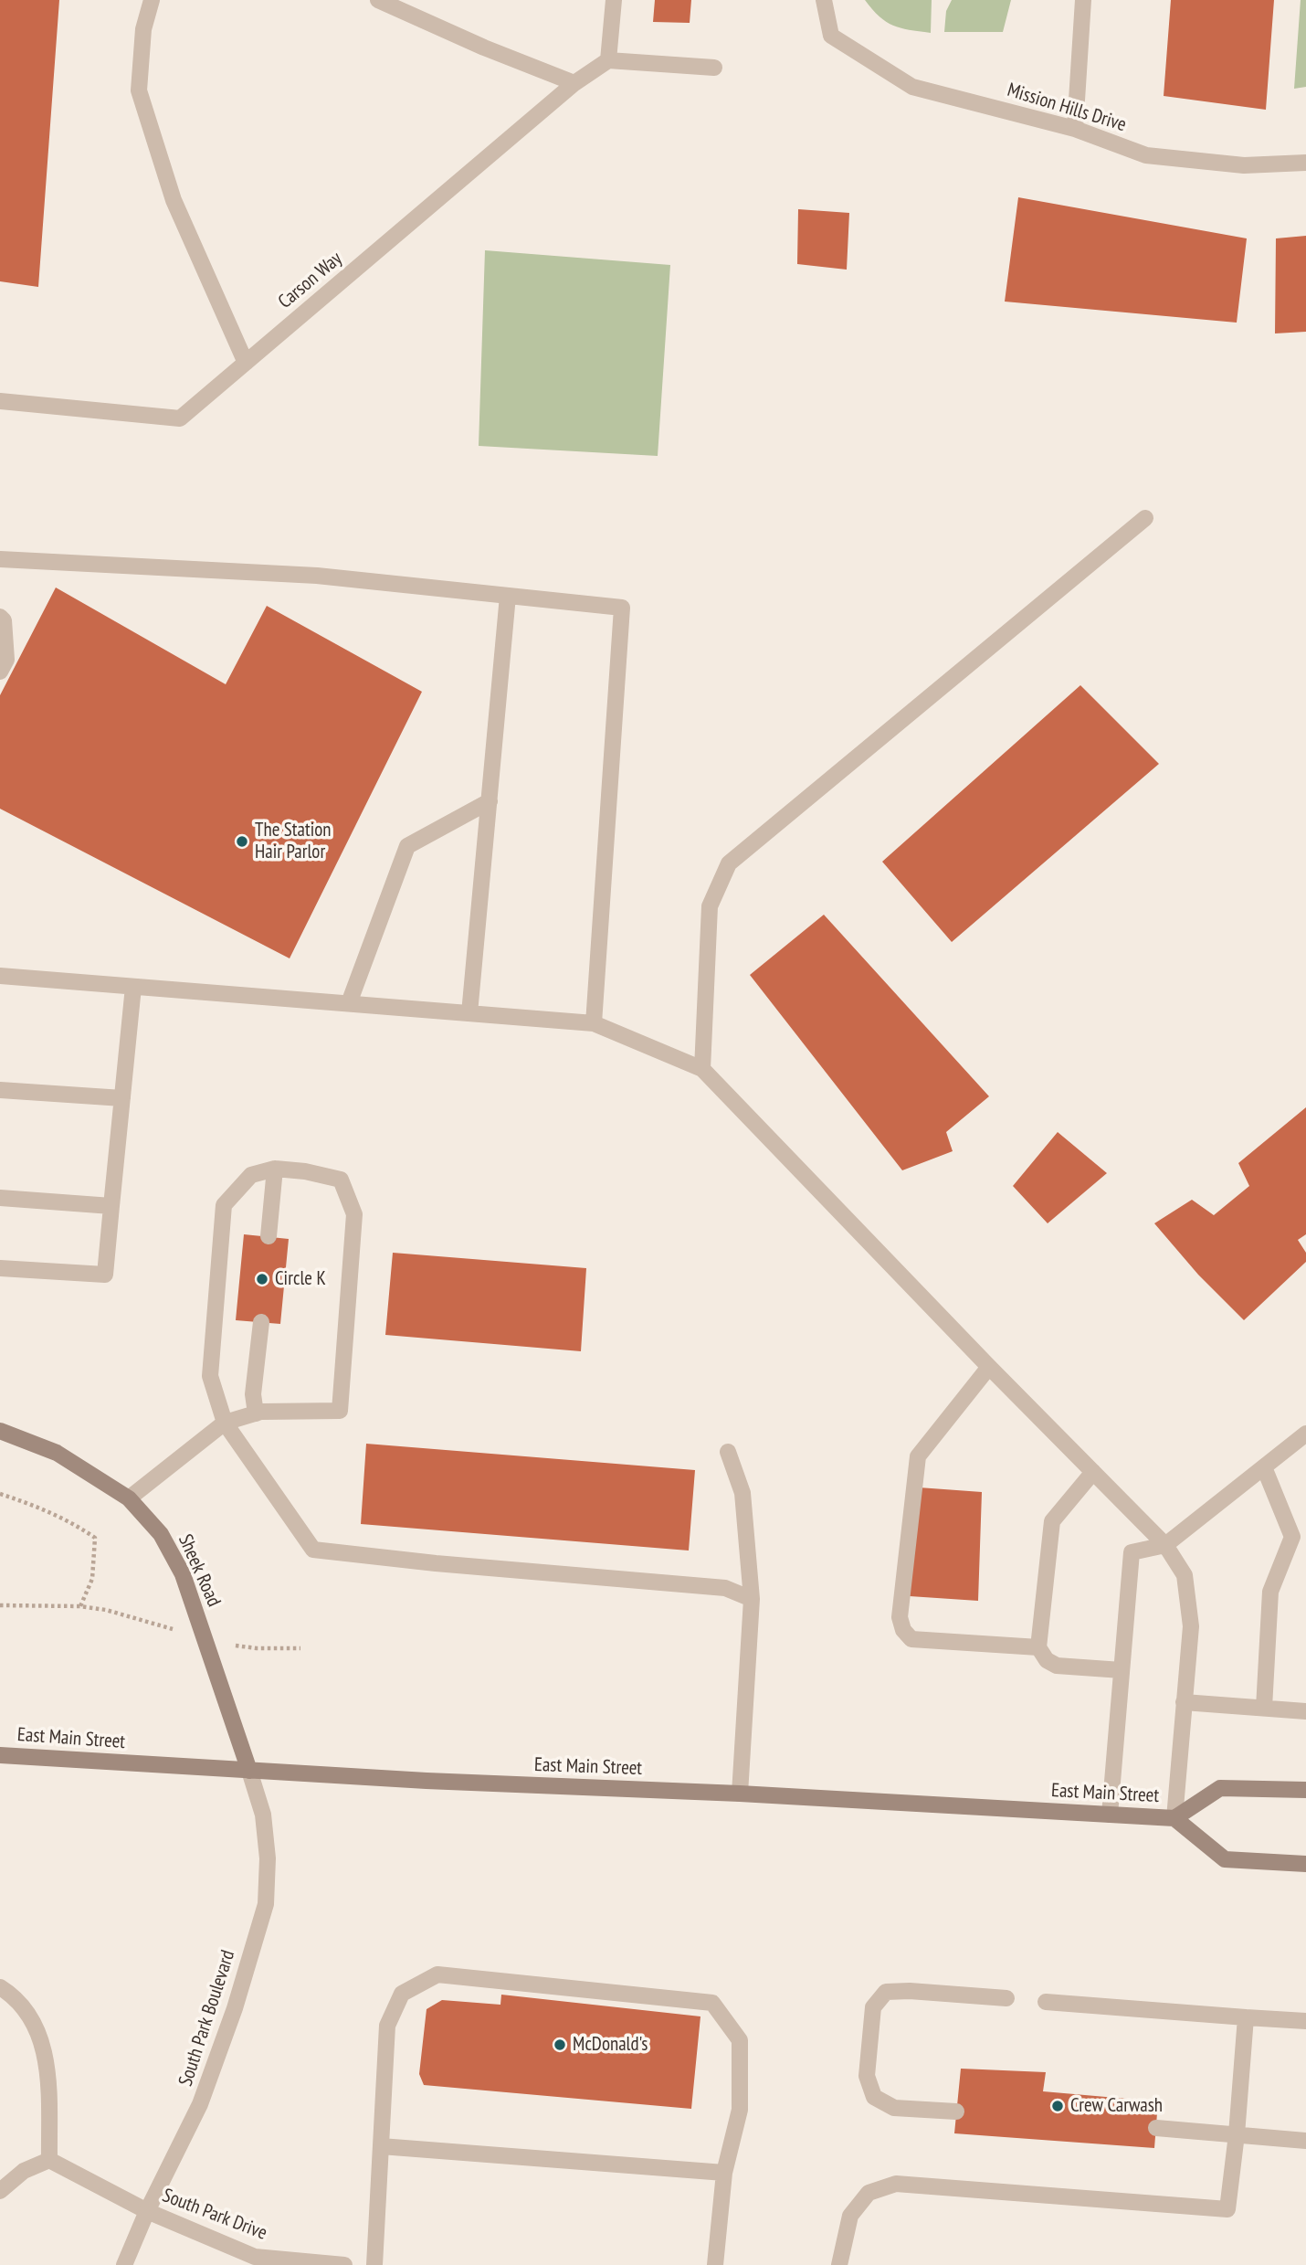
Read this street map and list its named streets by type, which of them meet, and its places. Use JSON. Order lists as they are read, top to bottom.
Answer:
{
  "streets": {
    "main road": ["Sheek Road", "East Main Street"],
    "street": [
      "Mission Hills Drive",
      "Carson Way",
      "South Park Boulevard",
      "South Park Drive"
    ]
  },
  "crossings": [
    ["Sheek Road", "East Main Street"],
    ["Sheek Road", "South Park Boulevard"],
    ["East Main Street", "South Park Boulevard"],
    ["South Park Boulevard", "South Park Drive"]
  ],
  "places": [
    "The Station Hair Parlor",
    "Circle K",
    "McDonald's",
    "Crew Carwash"
  ]
}
